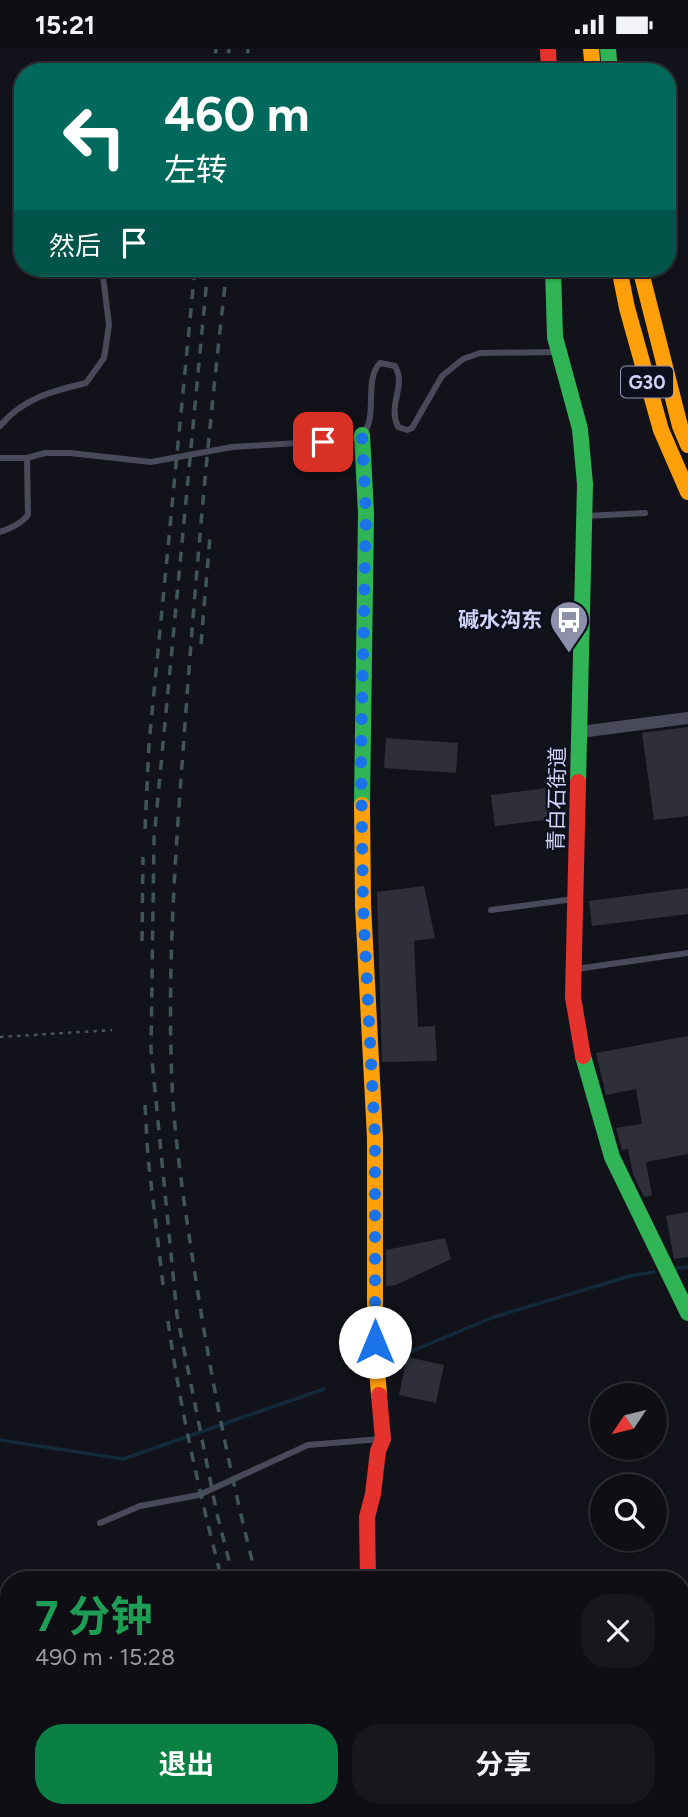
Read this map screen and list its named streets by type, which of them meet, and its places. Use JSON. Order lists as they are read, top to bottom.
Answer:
{
  "streets": {
    "main road": ["G30", "青白石街道"]
  },
  "places": {
    "bus stop": ["碱水沟东"]
  },
  "north": "bottom left",
  "page": {
    "status": "15:21",
    "turn": ["460 m", "左转"],
    "then": "然后",
    "heading": ["7 分钟", "490 m · 15:28"],
    "buttons": ["退出", "分享"]
  }
}
